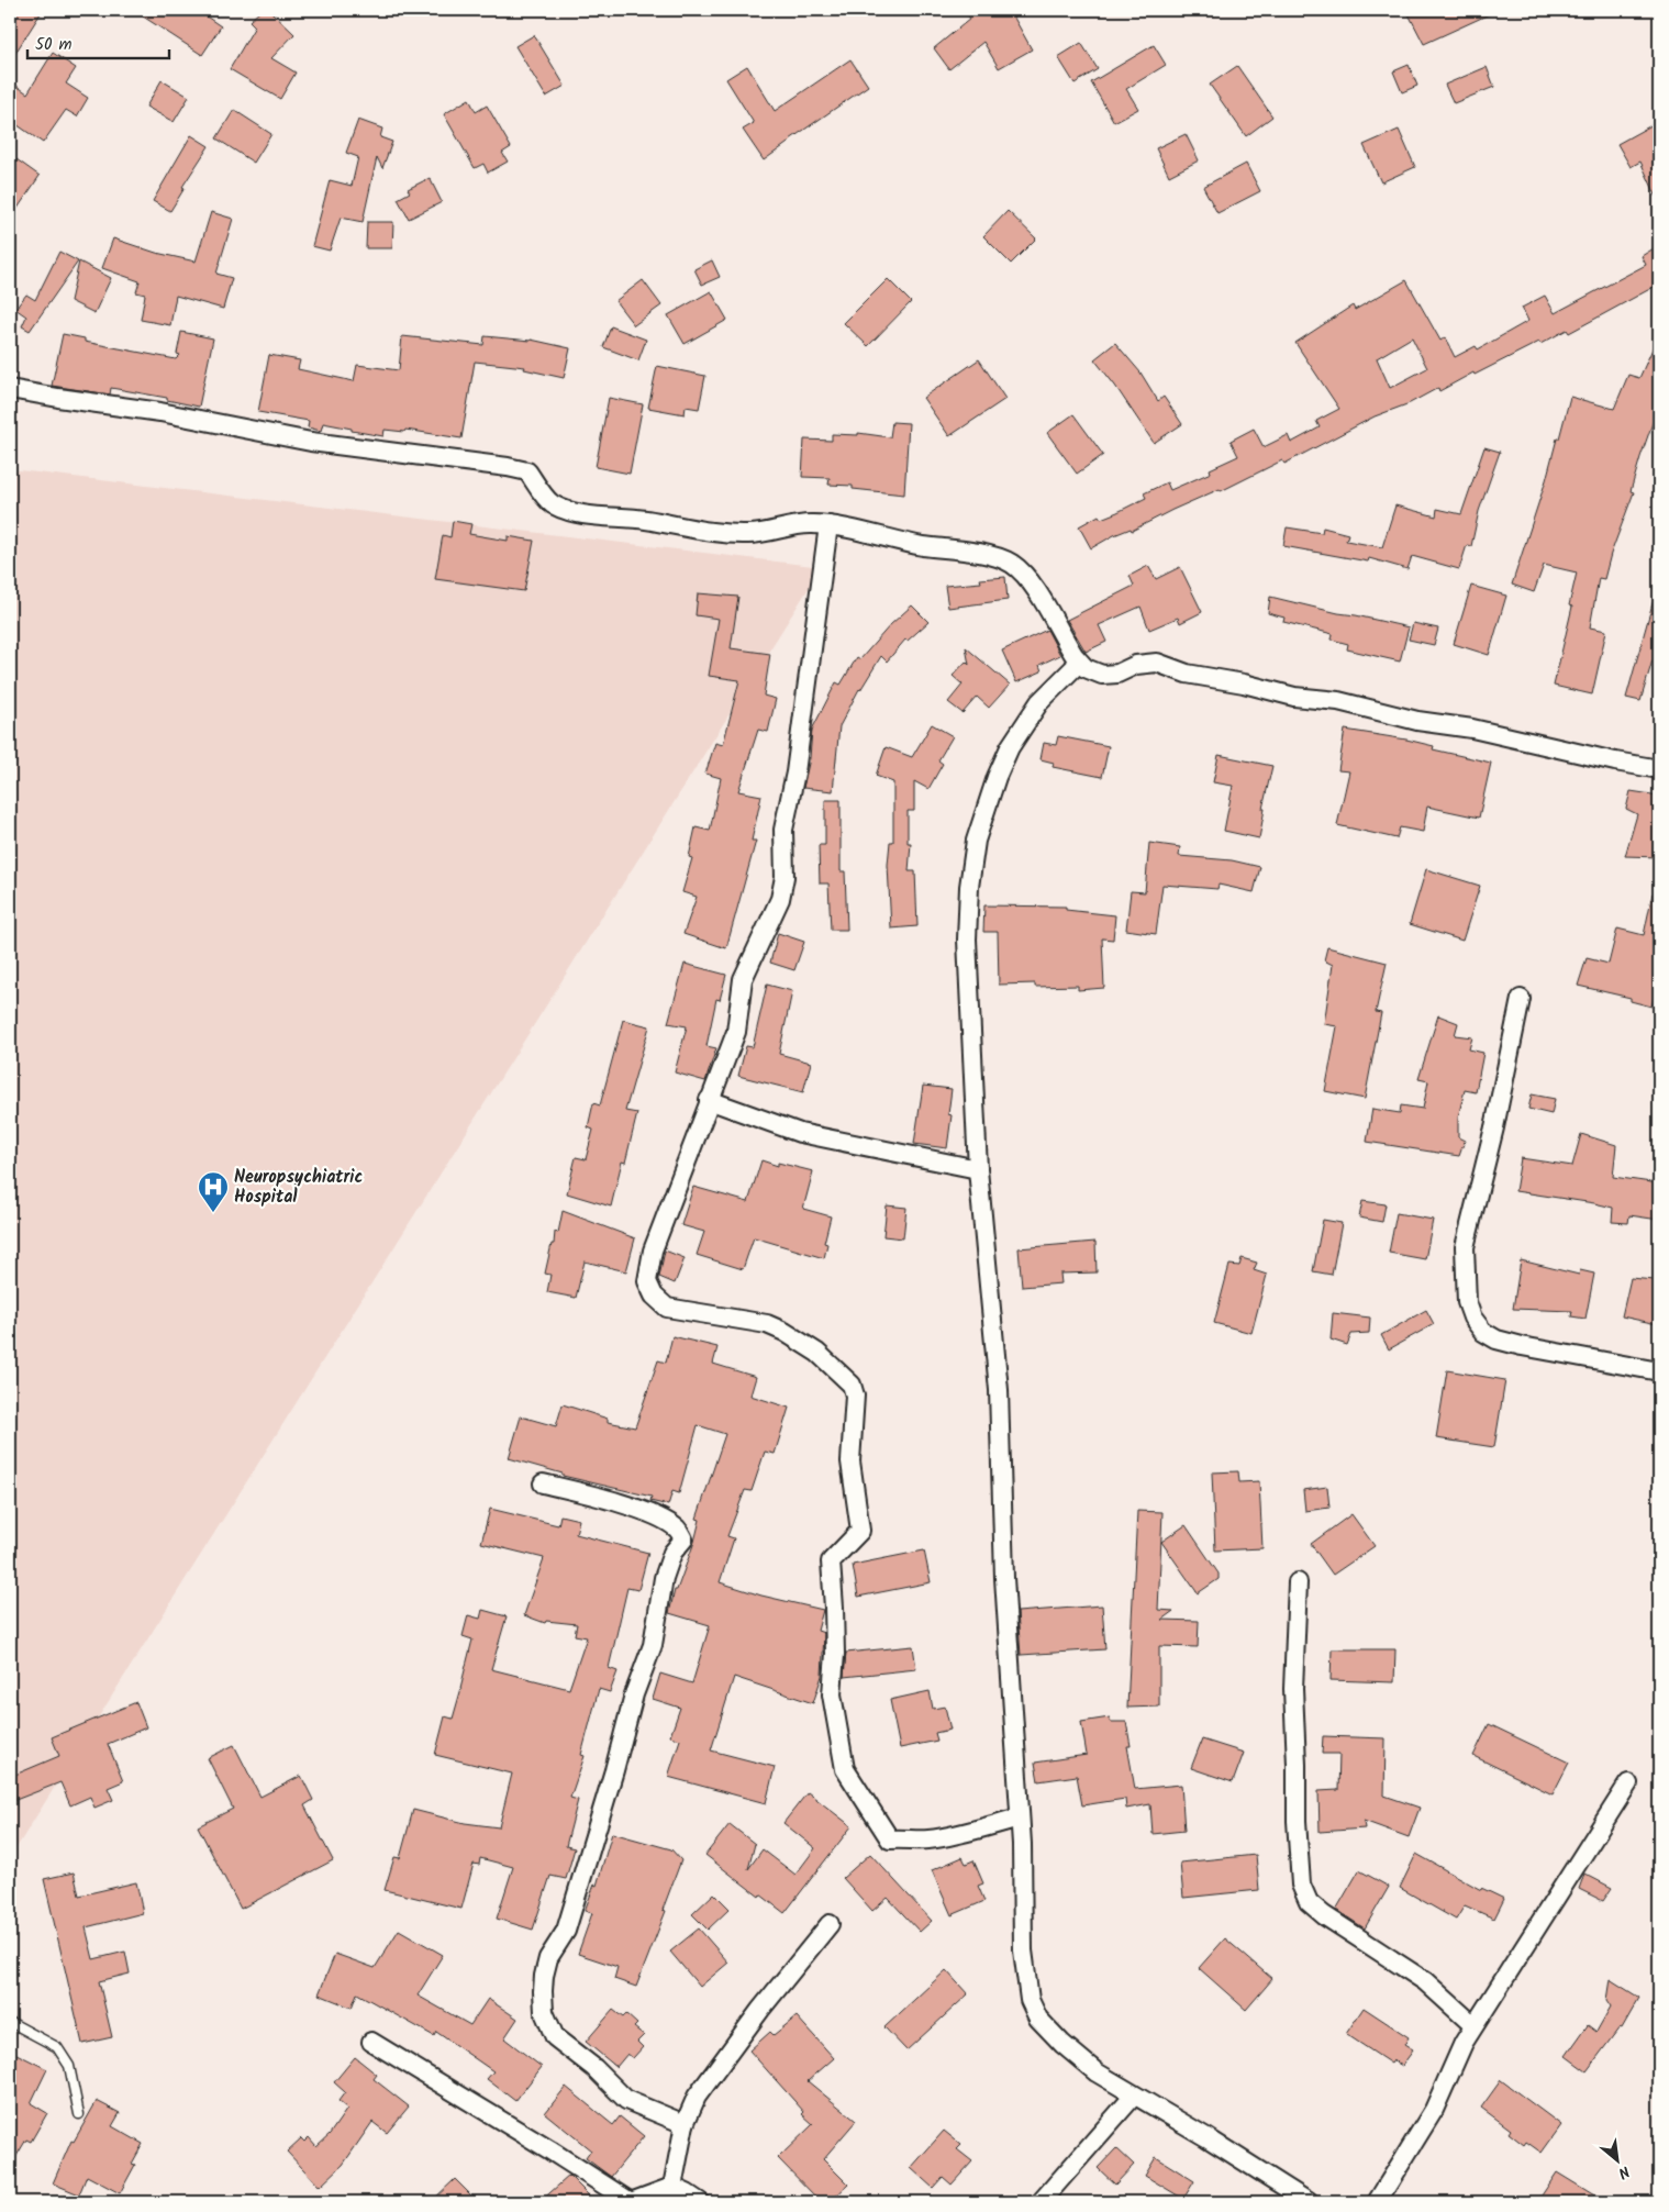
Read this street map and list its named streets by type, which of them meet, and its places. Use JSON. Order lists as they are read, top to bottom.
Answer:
{
  "places": {
    "hospital": ["Neuropsychiatric Hospital"]
  },
  "scale_bar": "50 m",
  "north": "bottom right"
}
